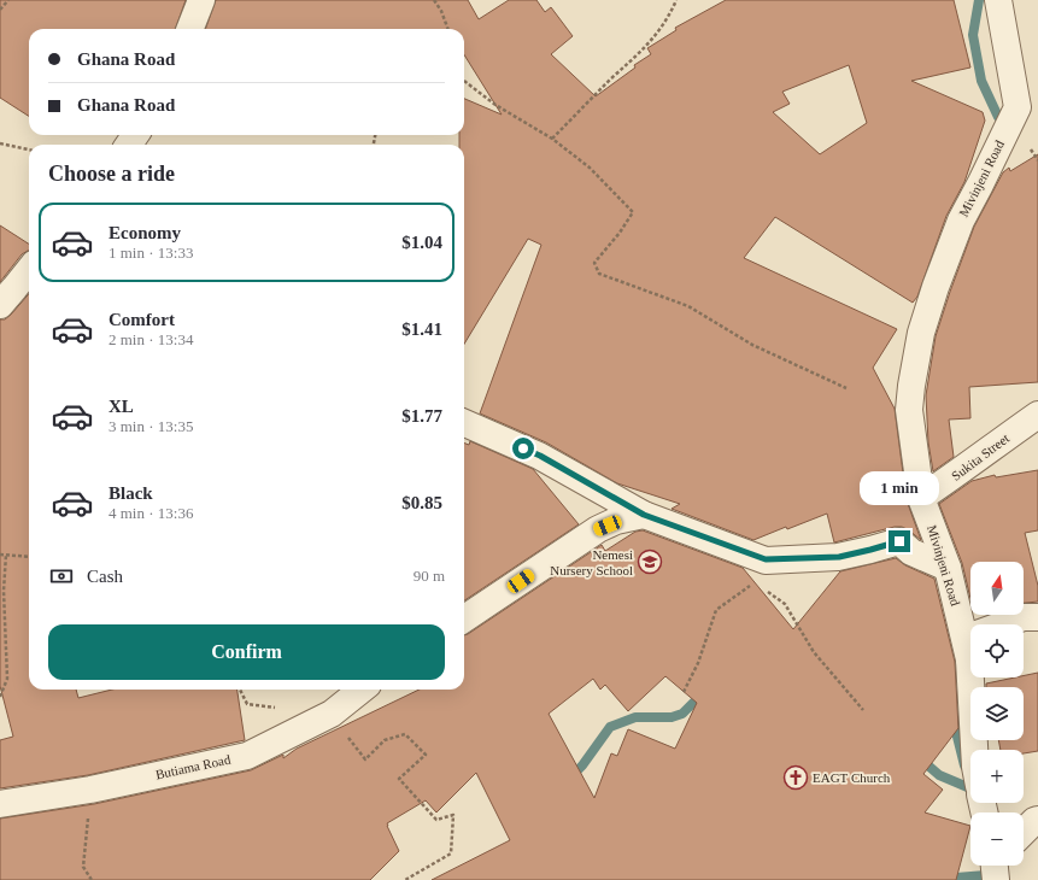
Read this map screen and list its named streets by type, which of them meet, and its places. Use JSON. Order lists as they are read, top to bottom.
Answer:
{
  "streets": {
    "street": ["Mivinjeni Road", "Sukita Street", "Butiama Road"]
  },
  "crossings": [
    ["Mivinjeni Road", "Sukita Street"]
  ],
  "places": {
    "school or university": ["Nemesi Nursery School"],
    "church": ["EAGT Church"]
  },
  "north": "top",
  "page": {
    "banner": ["Ghana Road", "Ghana Road"],
    "heading": "Choose a ride",
    "list": [
      {
        "name": "Economy",
        "note": "1 min · 13:33",
        "value": "$1.04"
      },
      {
        "name": "Comfort",
        "note": "2 min · 13:34",
        "value": "$1.41"
      },
      {
        "name": "XL",
        "note": "3 min · 13:35",
        "value": "$1.77"
      },
      {
        "name": "Black",
        "note": "4 min · 13:36",
        "value": "$0.85"
      }
    ],
    "bubble": "1 min",
    "pay": ["Cash", "90 m"],
    "map_buttons": ["+", "−"],
    "buttons": "Confirm"
  }
}
